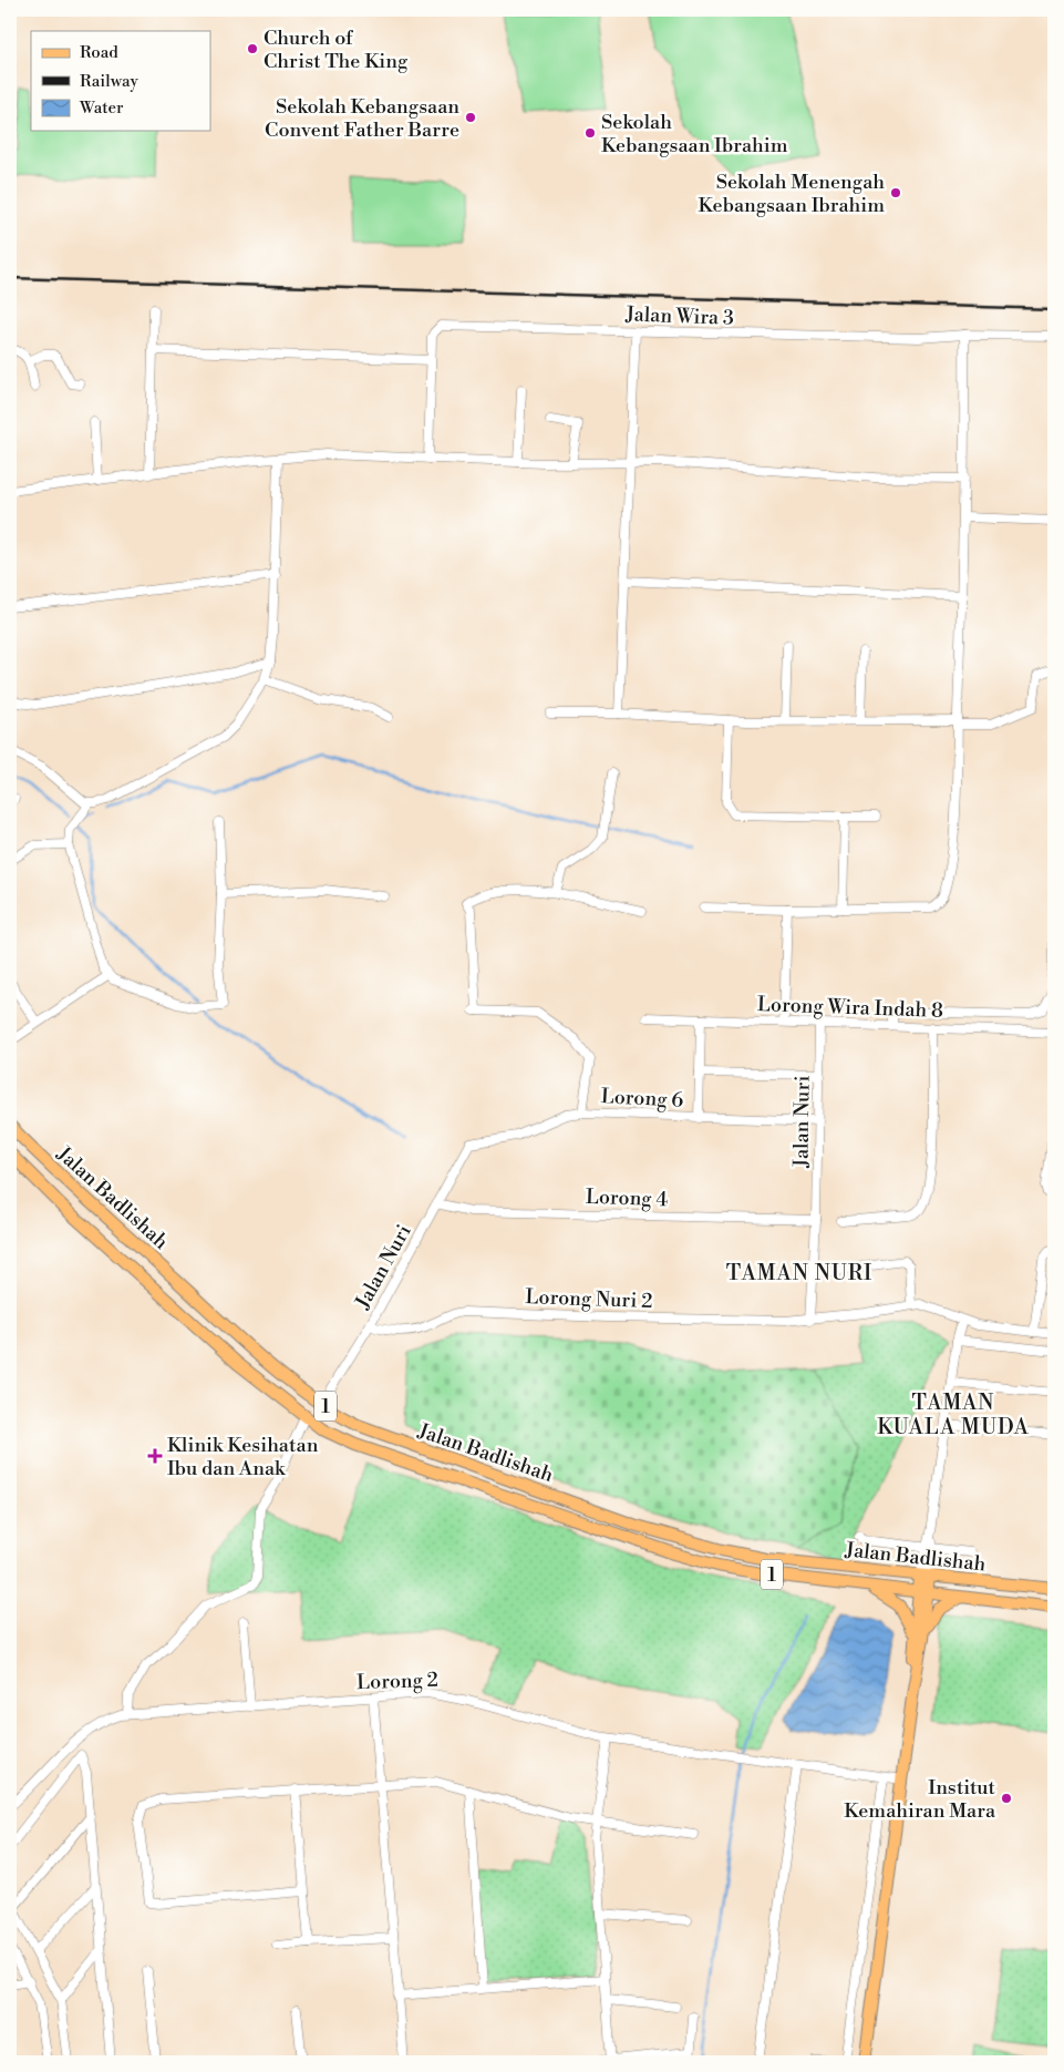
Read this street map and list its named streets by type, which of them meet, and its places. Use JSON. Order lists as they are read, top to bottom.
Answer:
{
  "streets": {
    "main road": ["Jalan Badlishah", "1"],
    "street": [
      "Jalan Wira 3",
      "Lorong Wira Indah 8",
      "Lorong 6",
      "Jalan Nuri",
      "Lorong 4",
      "Lorong Nuri 2",
      "Lorong 2"
    ]
  },
  "crossings": [
    ["Lorong Wira Indah 8", "Jalan Nuri"],
    ["Lorong 6", "Jalan Nuri"],
    ["Jalan Nuri", "Jalan Badlishah"],
    ["Jalan Nuri", "Lorong 4"],
    ["Jalan Nuri", "Lorong Nuri 2"]
  ],
  "districts": ["TAMAN NURI", "TAMAN KUALA MUDA"],
  "places": {
    "other": [
      "Church of Christ The King",
      "Sekolah Kebangsaan Convent Father Barre",
      "Sekolah Kebangsaan Ibrahim",
      "Sekolah Menengah Kebangsaan Ibrahim",
      "Institut Kemahiran Mara"
    ],
    "health": ["Klinik Kesihatan Ibu dan Anak"]
  },
  "legend": ["Road", "Railway", "Water"]
}
